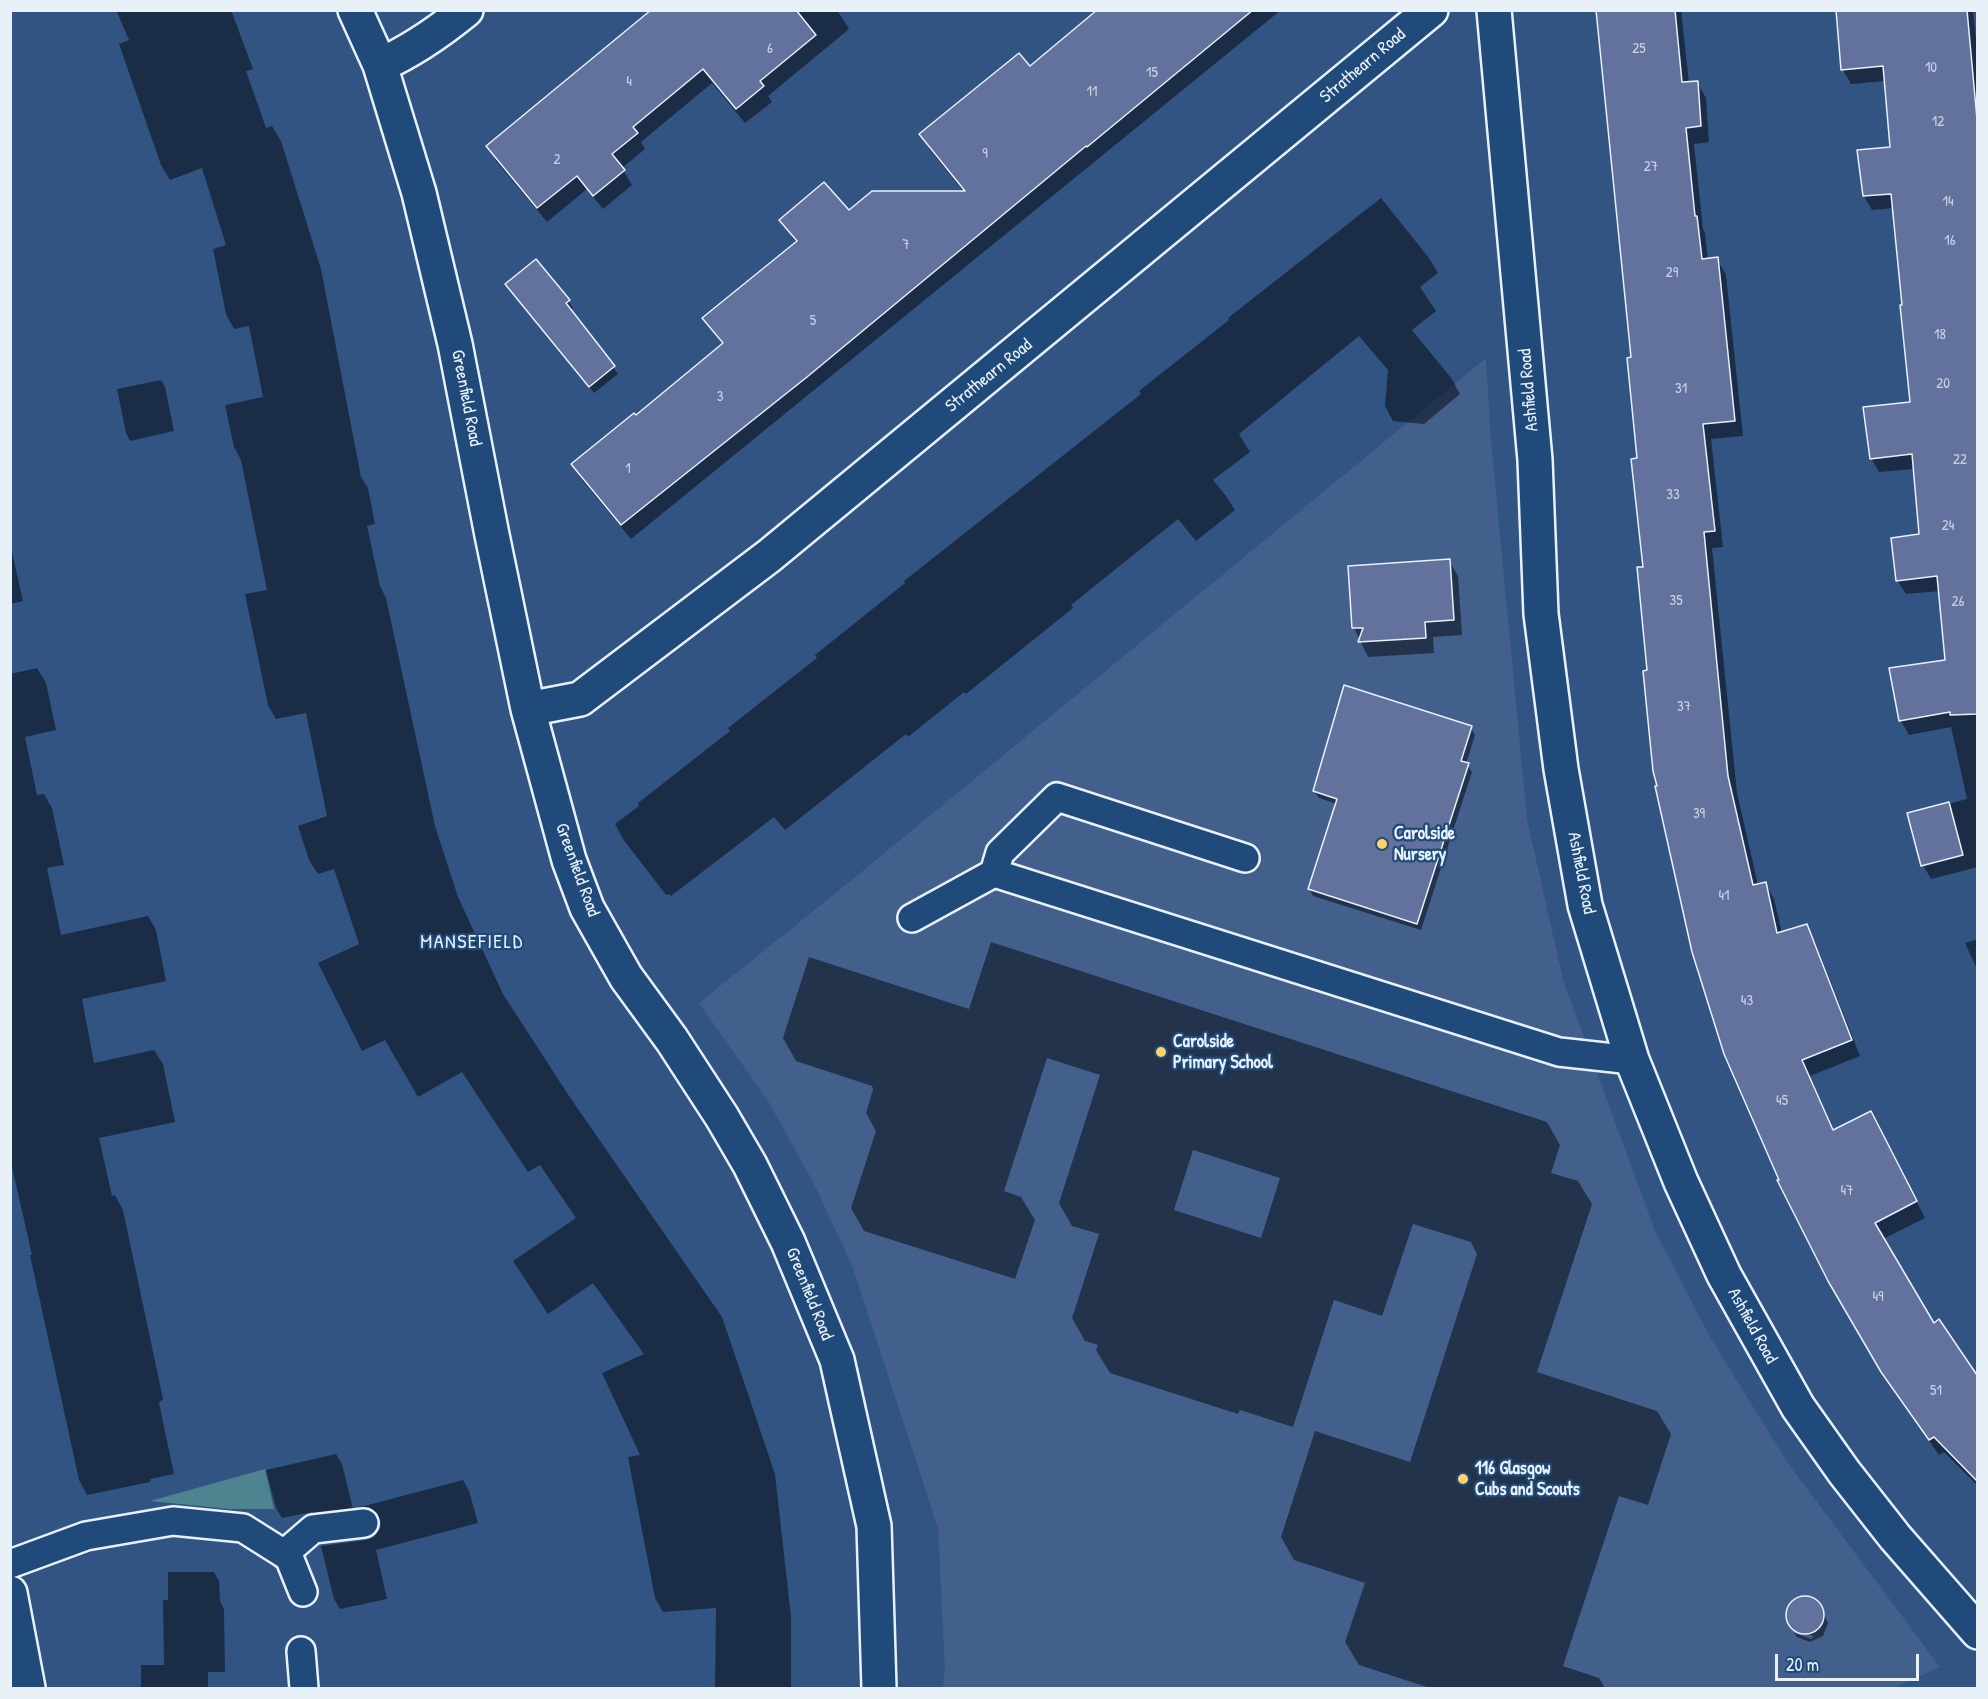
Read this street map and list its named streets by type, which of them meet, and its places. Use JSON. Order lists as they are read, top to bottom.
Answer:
{
  "streets": {
    "street": ["Strathearn Road", "Ashfield Road", "Greenfield Road"]
  },
  "crossings": [
    ["Strathearn Road", "Greenfield Road"]
  ],
  "districts": ["MANSEFIELD"],
  "places": ["Carolside Nursery", "Carolside Primary School", "116 Glasgow Cubs and Scouts"],
  "house_numbers": [
    "6",
    "25",
    "10",
    "15",
    "4",
    "11",
    "12",
    "9",
    "2",
    "27",
    "14",
    "16",
    "7",
    "29",
    "5",
    "18",
    "20",
    "31",
    "3",
    "22",
    "1",
    "33",
    "24",
    "35",
    "26",
    "37",
    "39",
    "41",
    "43",
    "45",
    "47",
    "49",
    "51"
  ],
  "scale_bar": "20 m"
}
